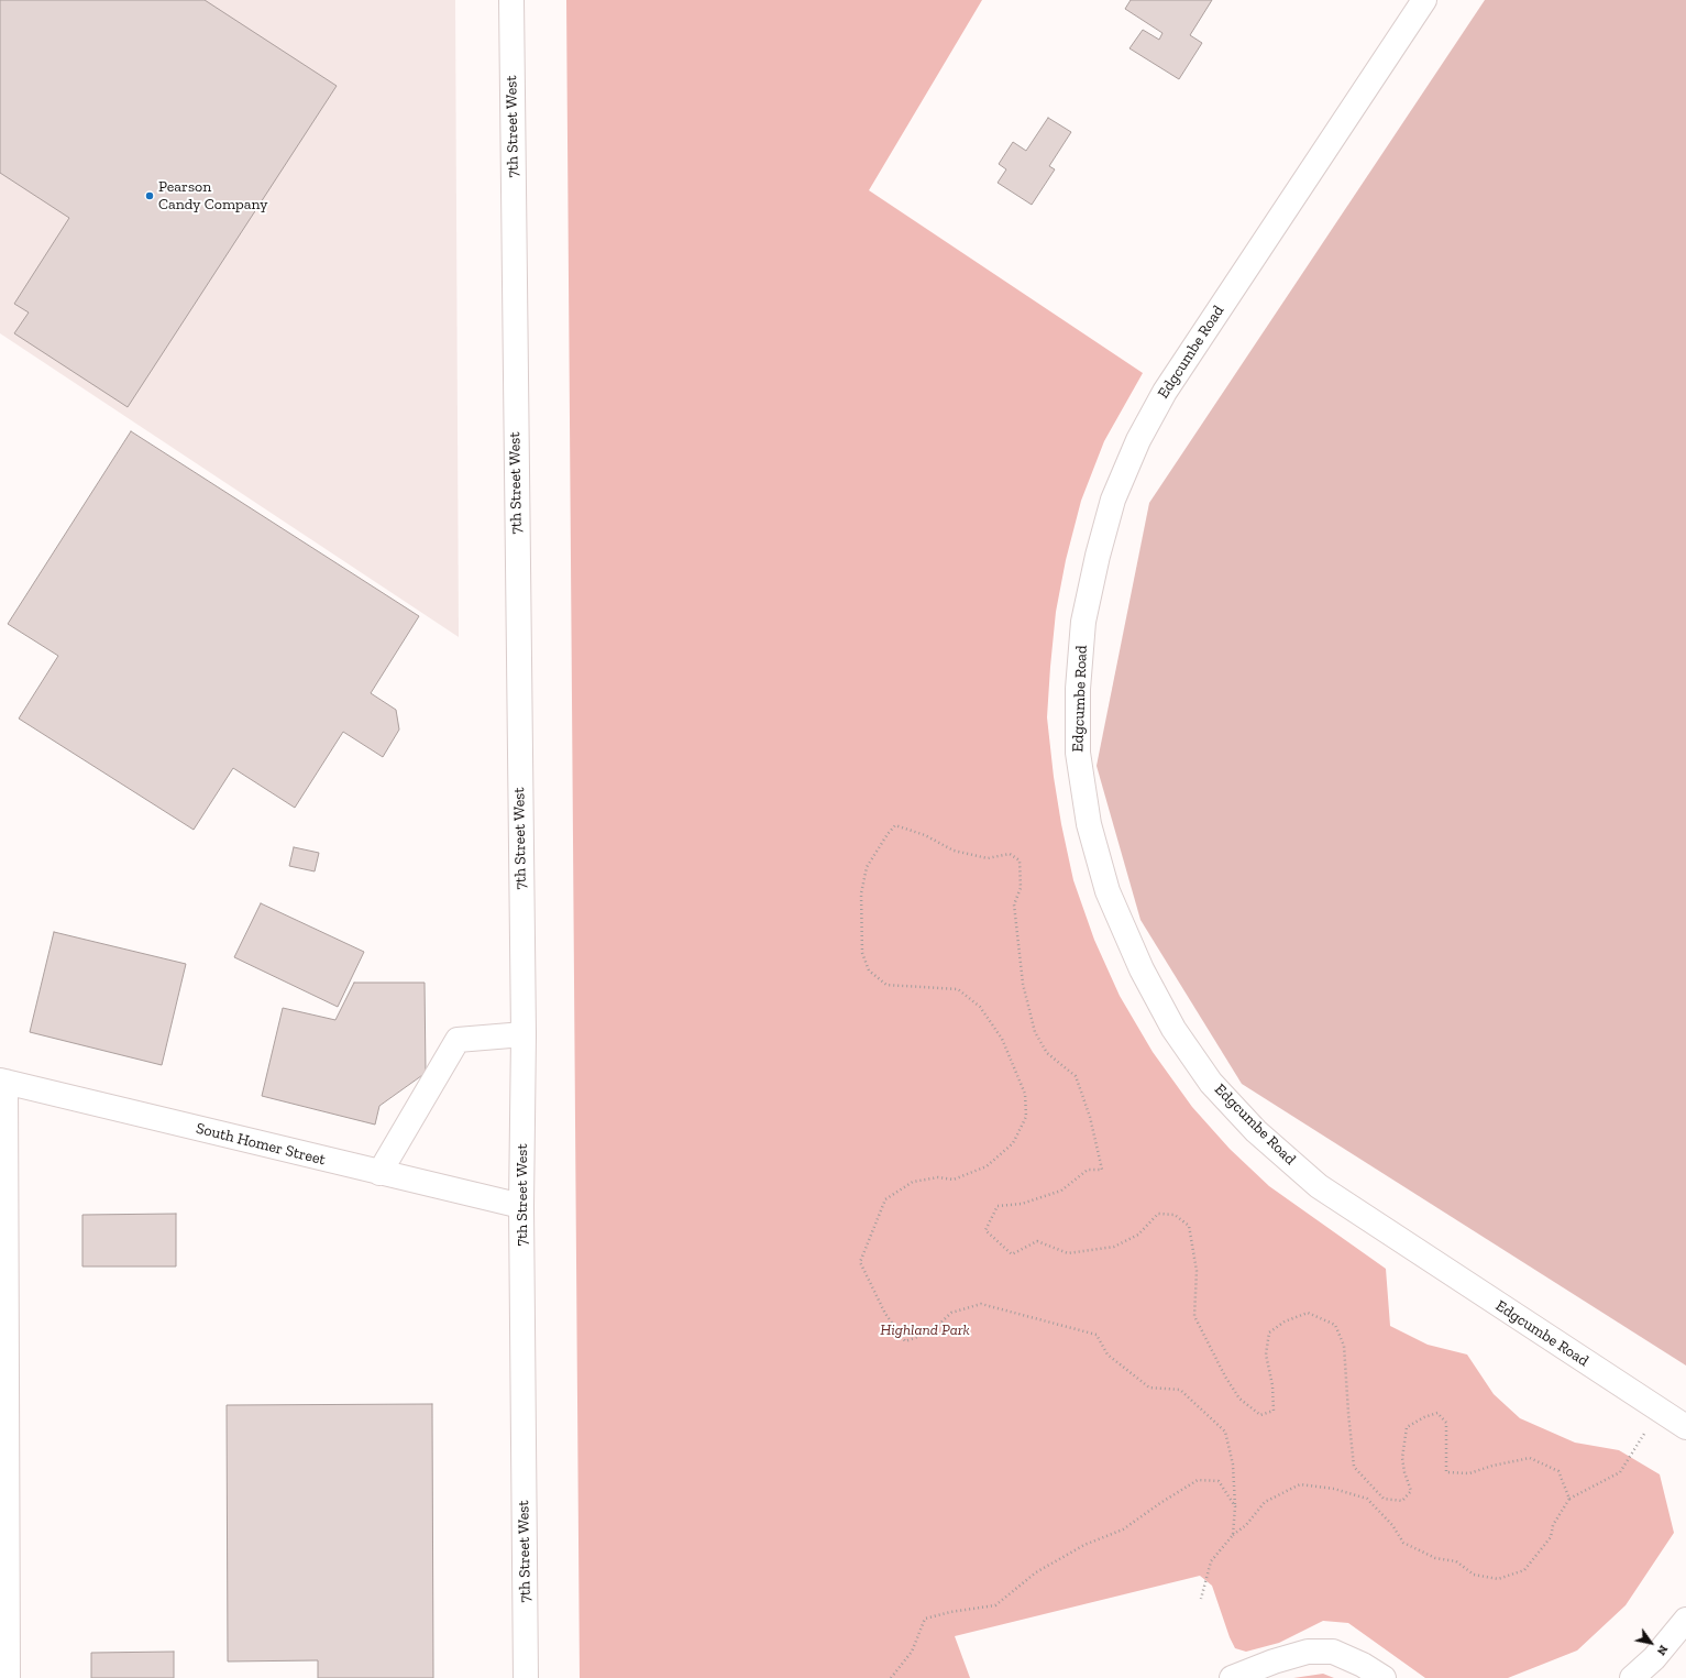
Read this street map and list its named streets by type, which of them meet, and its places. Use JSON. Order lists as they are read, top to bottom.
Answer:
{
  "streets": {
    "street": ["7th Street West", "Edgcumbe Road", "South Homer Street"]
  },
  "crossings": [
    ["7th Street West", "South Homer Street"]
  ],
  "parks": ["Highland Park"],
  "places": ["Pearson Candy Company"],
  "north": "bottom right"
}
